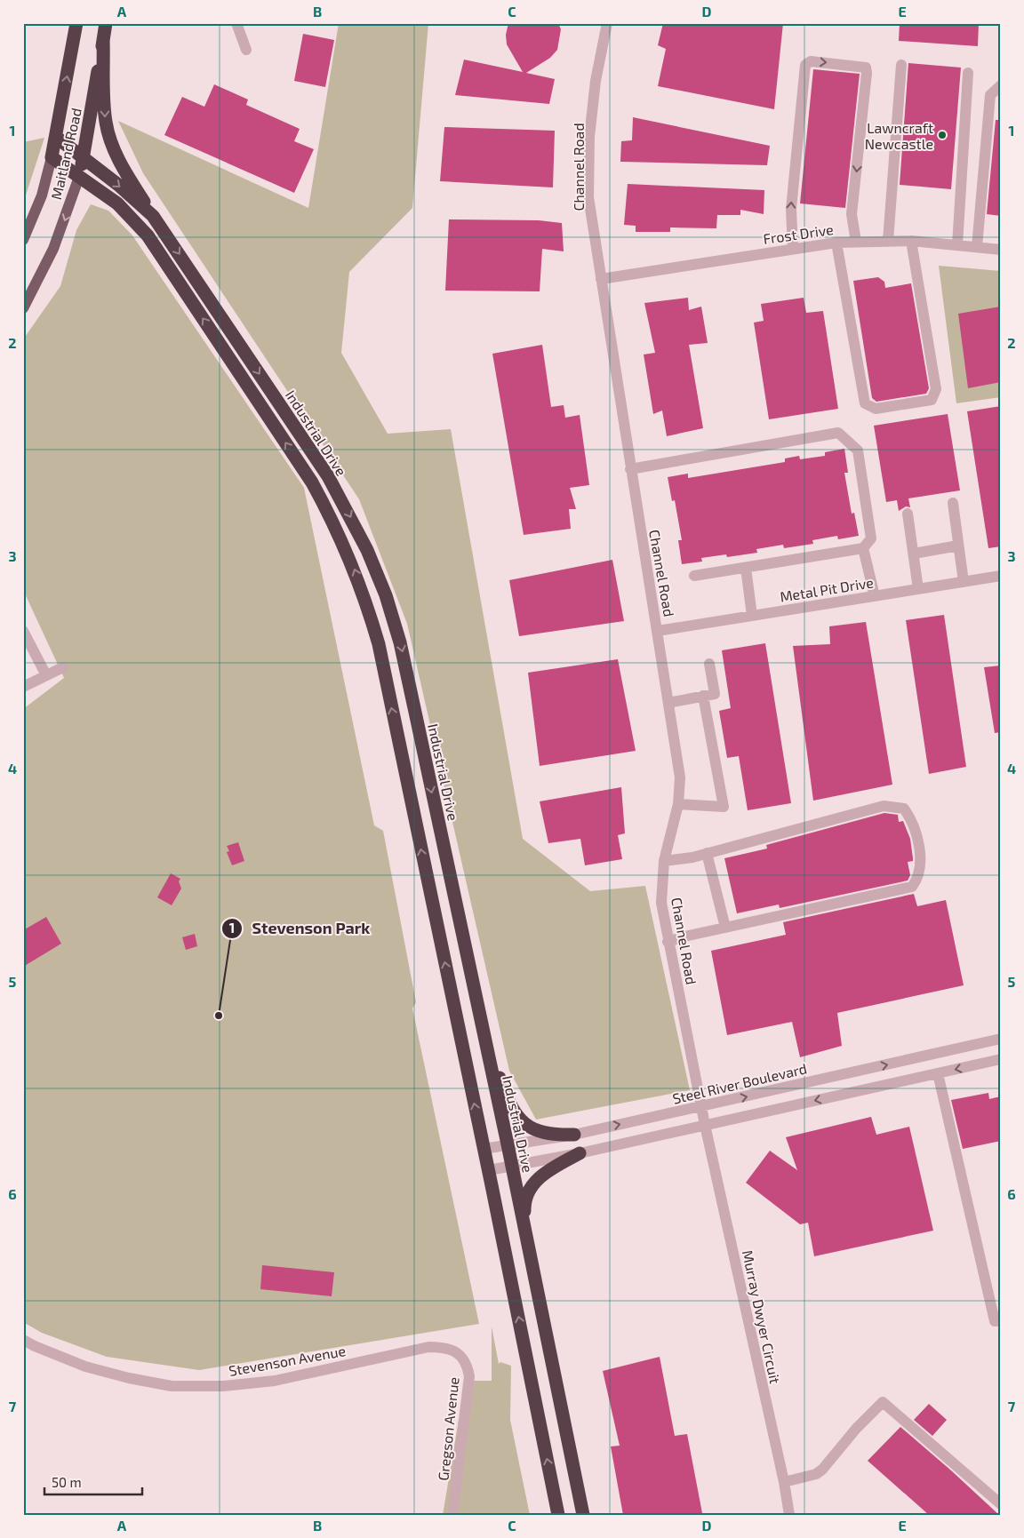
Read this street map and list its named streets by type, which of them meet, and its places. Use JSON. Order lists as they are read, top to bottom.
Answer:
{
  "streets": {
    "highway": ["Maitland Road", "Industrial Drive"],
    "street": [
      "Channel Road",
      "Frost Drive",
      "Metal Pit Drive",
      "Steel River Boulevard",
      "Murray Dwyer Circuit",
      "Stevenson Avenue",
      "Gregson Avenue"
    ]
  },
  "crossings": [
    ["Maitland Road", "Industrial Drive"],
    ["Channel Road", "Frost Drive"],
    ["Channel Road", "Metal Pit Drive"],
    ["Channel Road", "Steel River Boulevard"],
    ["Channel Road", "Murray Dwyer Circuit"],
    ["Industrial Drive", "Steel River Boulevard"],
    ["Stevenson Avenue", "Gregson Avenue"]
  ],
  "places": ["Lawncraft Newcastle", "Stevenson Park"],
  "scale_bar": "50 m",
  "grid": {
    "columns": [
      "A",
      "B",
      "C",
      "D",
      "E"
    ],
    "rows": [
      "1",
      "2",
      "3",
      "4",
      "5",
      "6",
      "7"
    ]
  }
}
